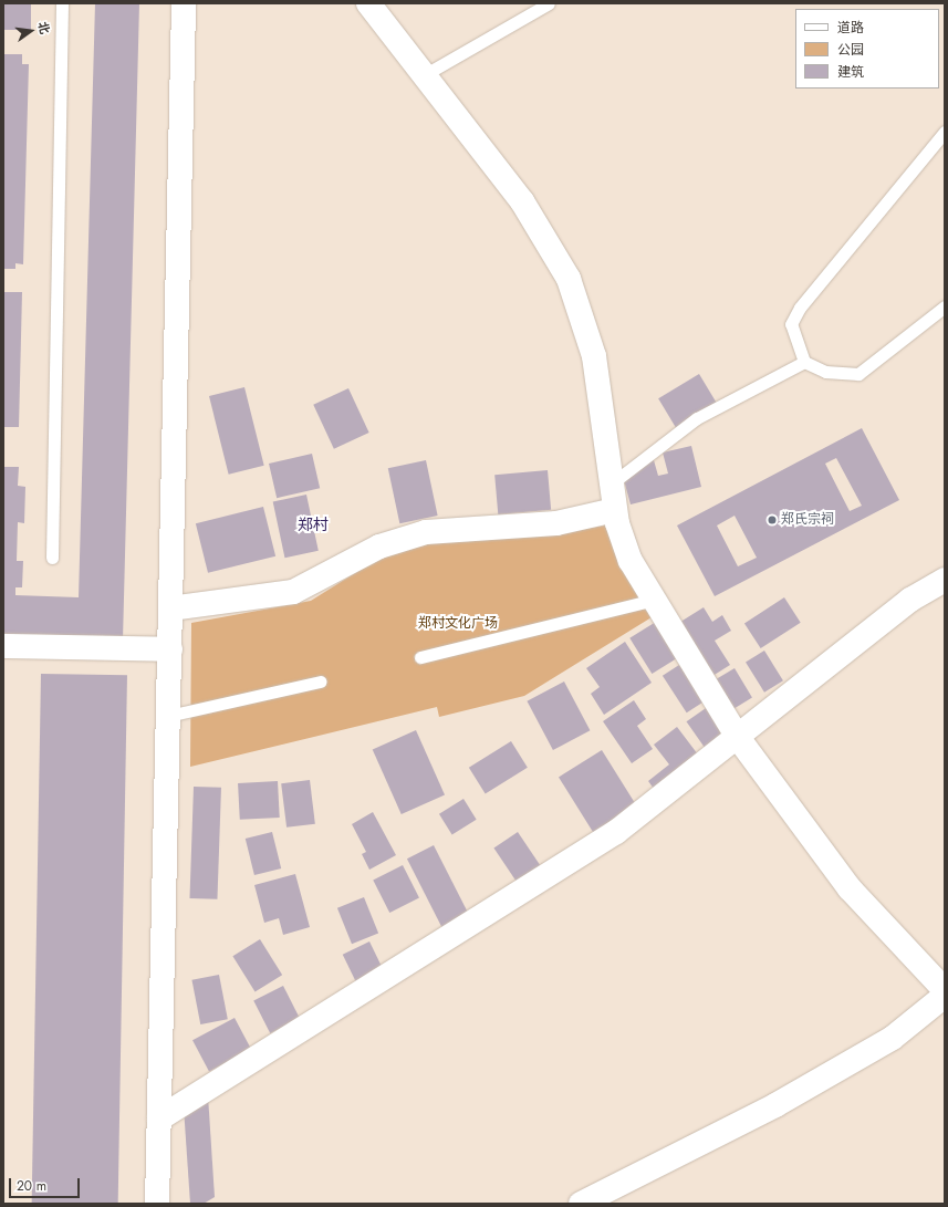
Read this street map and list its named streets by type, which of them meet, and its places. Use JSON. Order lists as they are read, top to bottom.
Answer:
{
  "districts": ["郑村"],
  "parks": ["郑村文化广场"],
  "places": ["郑氏宗祠"],
  "legend": ["道路", "公园", "建筑"],
  "scale_bar": "20 m",
  "north": "right"
}
